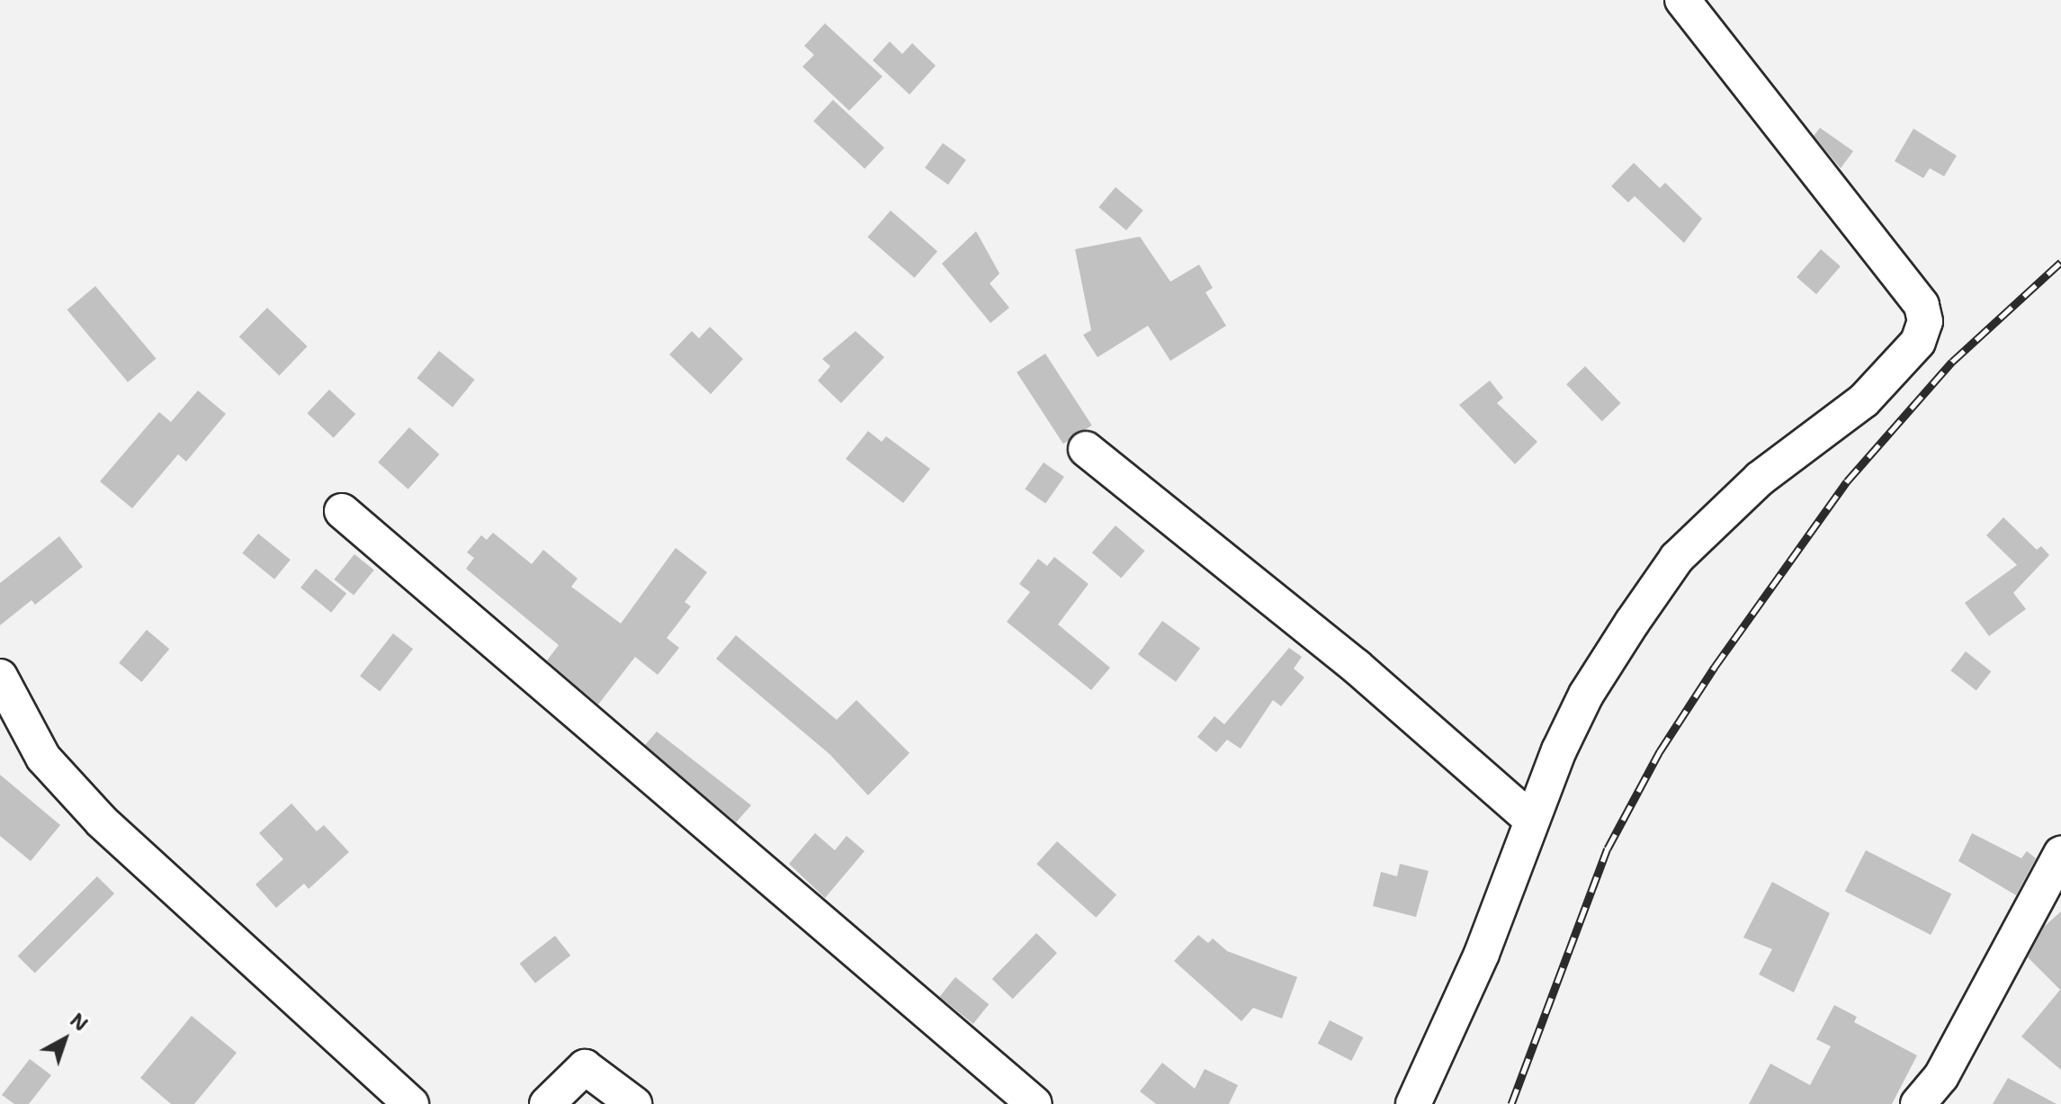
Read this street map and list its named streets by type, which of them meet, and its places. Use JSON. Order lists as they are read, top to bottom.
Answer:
{
  "north": "top right"
}
